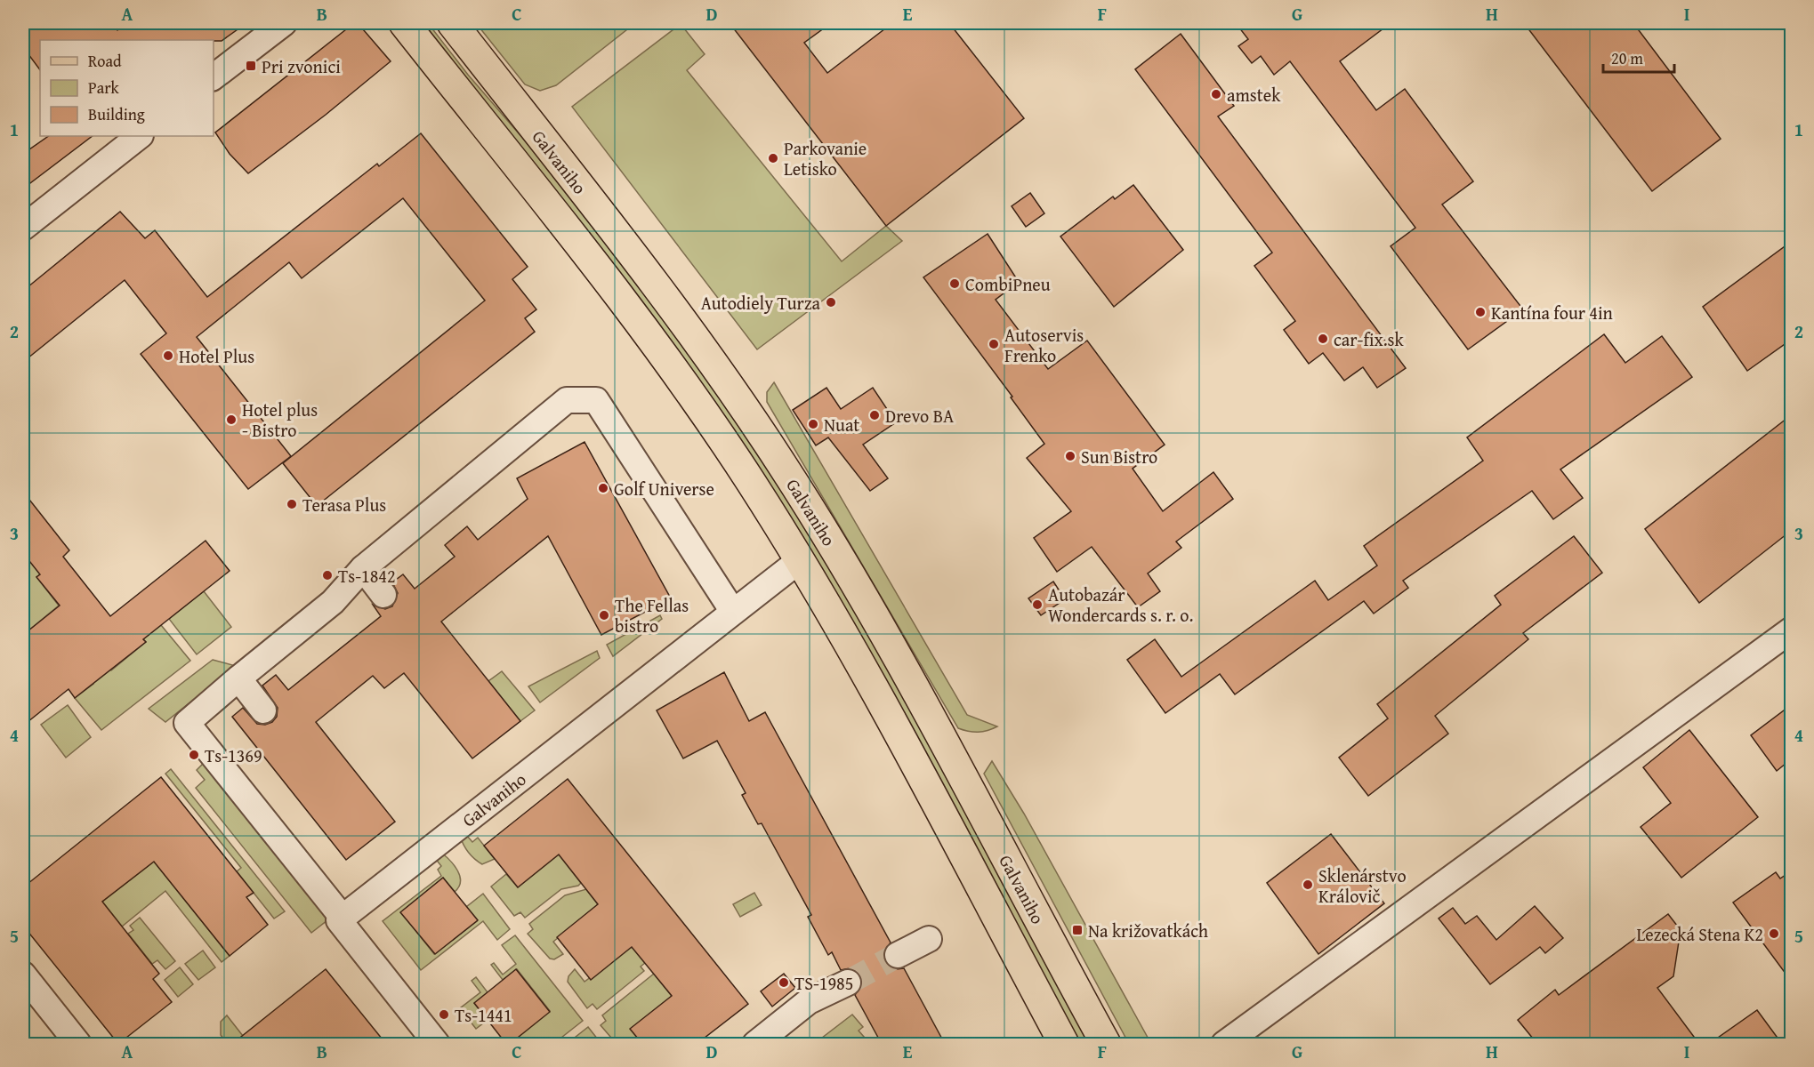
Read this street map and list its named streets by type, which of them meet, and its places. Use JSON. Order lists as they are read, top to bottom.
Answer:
{
  "streets": {
    "main road": ["Galvaniho"]
  },
  "places": {
    "transit": ["Pri zvonici", "Na križovatkách"],
    "other": [
      "amstek",
      "Parkovanie Letisko",
      "CombiPneu",
      "Autodiely Turza",
      "Kantína four 4in",
      "car-fix.sk",
      "Autoservis Frenko",
      "Hotel Plus",
      "Drevo BA",
      "Hotel plus - Bistro",
      "Nuat",
      "Sun Bistro",
      "Golf Universe",
      "Terasa Plus",
      "Ts-1842",
      "Autobazár Wondercards s. r. o.",
      "The Fellas bistro",
      "Ts-1369",
      "Sklenárstvo Královič",
      "Lezecká Stena K2",
      "TS-1985",
      "Ts-1441"
    ]
  },
  "legend": ["Road", "Park", "Building"],
  "scale_bar": "20 m",
  "grid": {
    "columns": [
      "A",
      "B",
      "C",
      "D",
      "E",
      "F",
      "G",
      "H",
      "I"
    ],
    "rows": [
      "1",
      "2",
      "3",
      "4",
      "5"
    ]
  }
}
